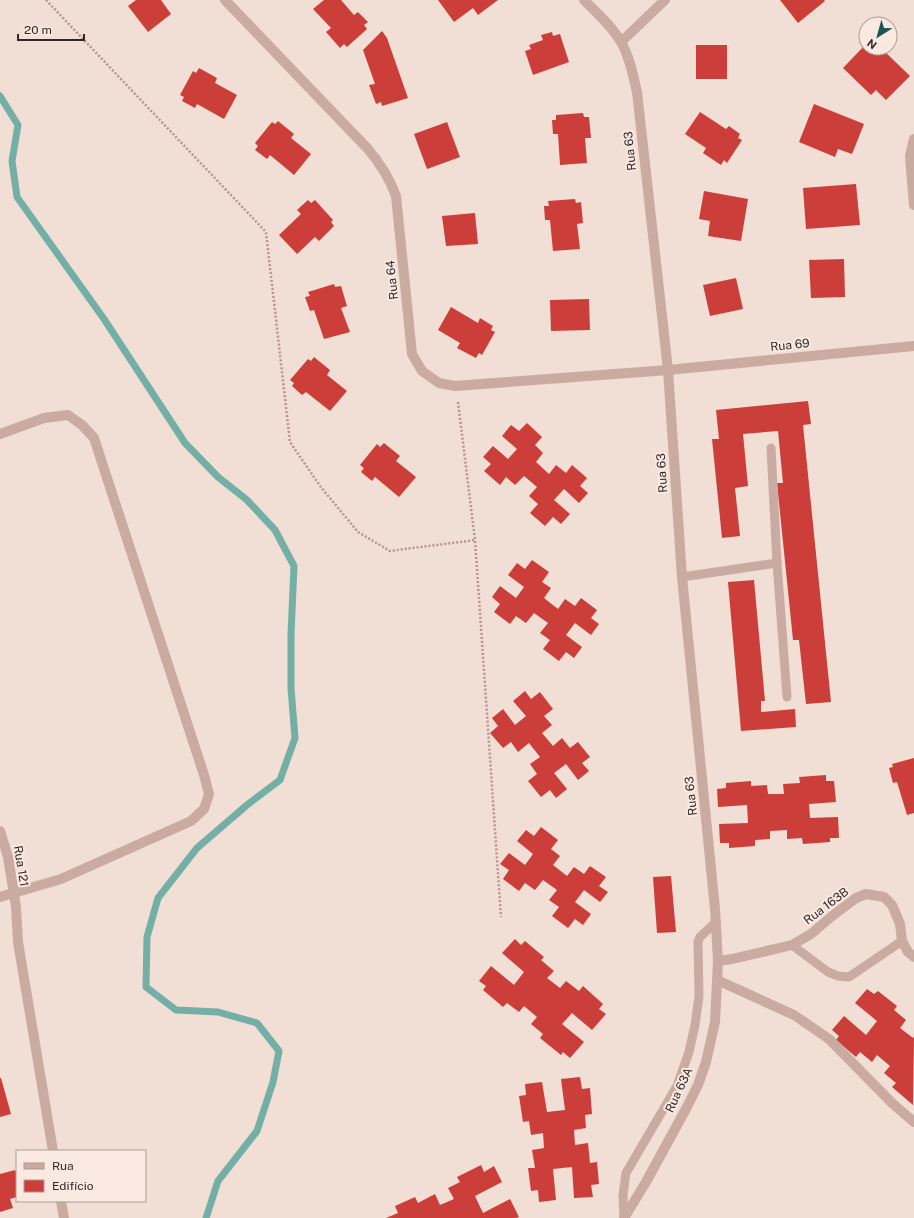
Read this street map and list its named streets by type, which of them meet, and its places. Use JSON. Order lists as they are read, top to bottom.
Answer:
{
  "streets": {
    "street": [
      "Rua 63",
      "Rua 64",
      "Rua 69",
      "Rua 121",
      "Rua 163B",
      "Rua 63A"
    ]
  },
  "crossings": [
    ["Rua 63", "Rua 64"],
    ["Rua 63", "Rua 69"],
    ["Rua 63", "Rua 163B"],
    ["Rua 63", "Rua 63A"],
    ["Rua 64", "Rua 69"],
    ["Rua 163B", "Rua 63A"]
  ],
  "legend": ["Rua", "Edifício"],
  "scale_bar": "20 m",
  "north": "bottom left"
}
